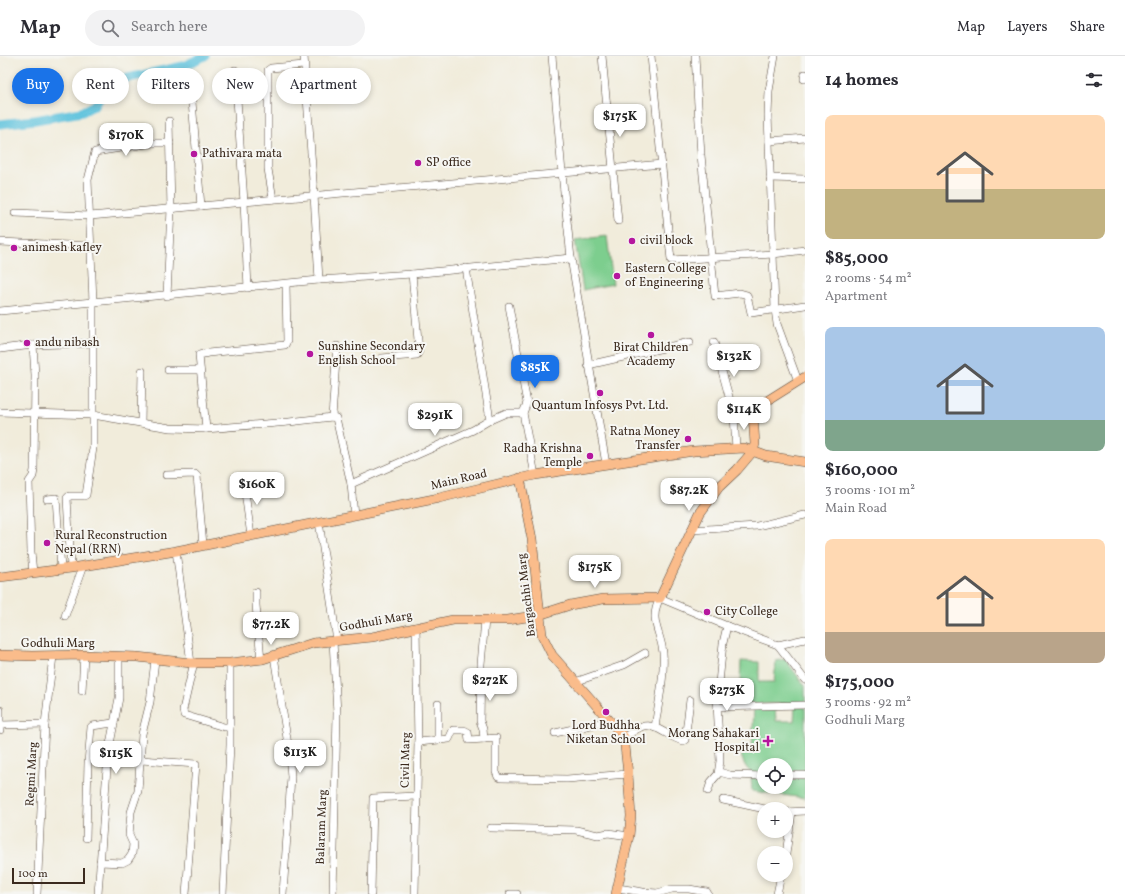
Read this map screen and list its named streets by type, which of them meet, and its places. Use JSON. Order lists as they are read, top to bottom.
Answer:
{
  "streets": {
    "main road": ["Main Road", "Bargachhi Marg", "Godhuli Marg"],
    "street": ["Civil Marg", "Regmi Marg", "Balaram Marg"]
  },
  "crossings": [
    ["Main Road", "Bargachhi Marg"],
    ["Main Road", "Balaram Marg"],
    ["Bargachhi Marg", "Godhuli Marg"],
    ["Godhuli Marg", "Civil Marg"],
    ["Godhuli Marg", "Regmi Marg"],
    ["Godhuli Marg", "Balaram Marg"]
  ],
  "places": {
    "other": [
      "Pathivara mata",
      "SP office",
      "civil block",
      "animesh kafley",
      "Eastern College of Engineering",
      "Birat Children Academy",
      "andu nibash",
      "Sunshine Secondary English School",
      "Quantum Infosys Pvt. Ltd.",
      "Ratna Money Transfer",
      "Radha Krishna Temple",
      "Rural Reconstruction Nepal (RRN)",
      "City College",
      "Lord Budhha Niketan School"
    ],
    "health": ["Morang Sahakari Hospital"]
  },
  "scale_bar": "100 m",
  "page": {
    "header": "Map",
    "search": "Search here",
    "nav": ["Map", "Layers", "Share"],
    "heading": "14 homes",
    "chip": [
      "Buy",
      "Rent",
      "Filters",
      "New",
      "Apartment"
    ],
    "price": [
      "$175K",
      "$170K",
      "$132K",
      "$85K",
      "$114K",
      "$291K",
      "$160K",
      "$87.2K",
      "$175K",
      "$77.2K",
      "$272K",
      "$273K",
      "$113K",
      "$115K"
    ],
    "list": [
      {
        "name": "$85,000",
        "note": "2 rooms · 54 m² · Apartment"
      },
      {
        "name": "$160,000",
        "note": "3 rooms · 101 m² · Main Road"
      },
      {
        "name": "$175,000",
        "note": "3 rooms · 92 m² · Godhuli Marg"
      }
    ],
    "map_buttons": ["+", "−"],
    "scale": "100 m"
  }
}
